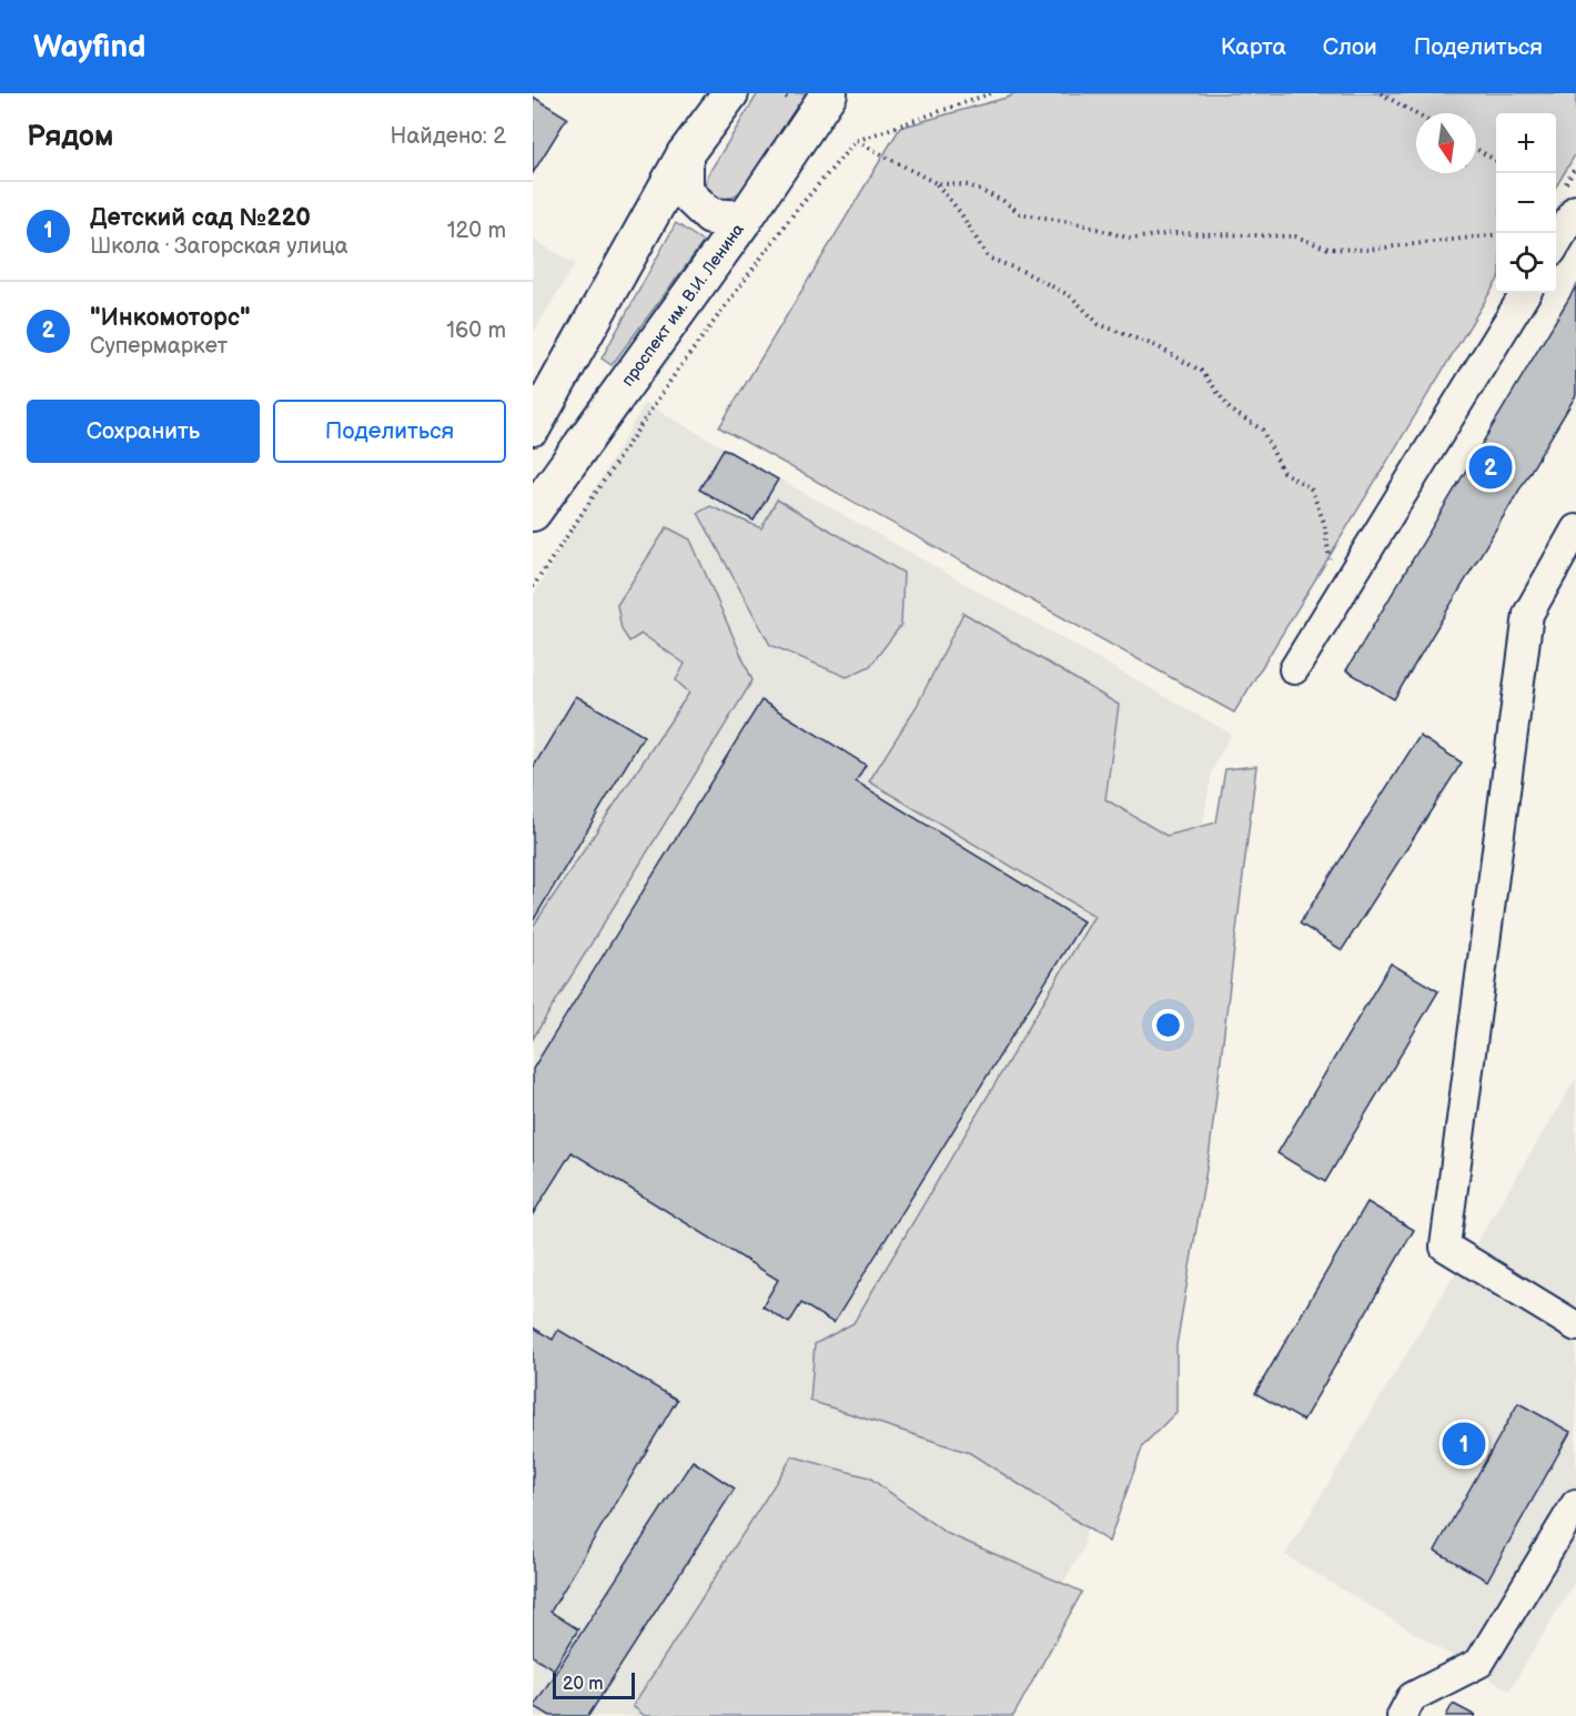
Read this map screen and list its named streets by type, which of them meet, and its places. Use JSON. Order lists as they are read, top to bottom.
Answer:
{
  "streets": {
    "main road": ["проспект им. В.И. Ленина"]
  },
  "scale_bar": "20 m",
  "north": "bottom",
  "page": {
    "header": "Wayfind",
    "nav": ["Карта", "Слои", "Поделиться"],
    "heading": ["Рядом", "Найдено: 2"],
    "map_buttons": ["+", "−"],
    "list": [
      {
        "mark": "1",
        "name": "Детский сад №220",
        "note": "Школа · Загорская улица",
        "value": "120 m"
      },
      {
        "mark": "2",
        "name": "\"Инкомоторс\"",
        "note": "Супермаркет",
        "value": "160 m"
      }
    ],
    "buttons": ["Сохранить", "Поделиться"],
    "pins": ["2", "1"],
    "scale": "20 m"
  }
}
